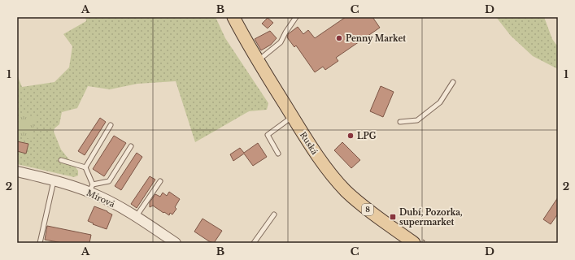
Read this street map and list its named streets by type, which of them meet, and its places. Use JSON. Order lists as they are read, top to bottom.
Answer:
{
  "streets": {
    "main road": ["Ruská", "8"],
    "street": ["Mírová"]
  },
  "places": {
    "other": ["Penny Market", "LPG"],
    "transit": ["Dubí, Pozorka, supermarket"]
  },
  "grid": {
    "columns": [
      "A",
      "B",
      "C",
      "D"
    ],
    "rows": ["1", "2"]
  }
}
